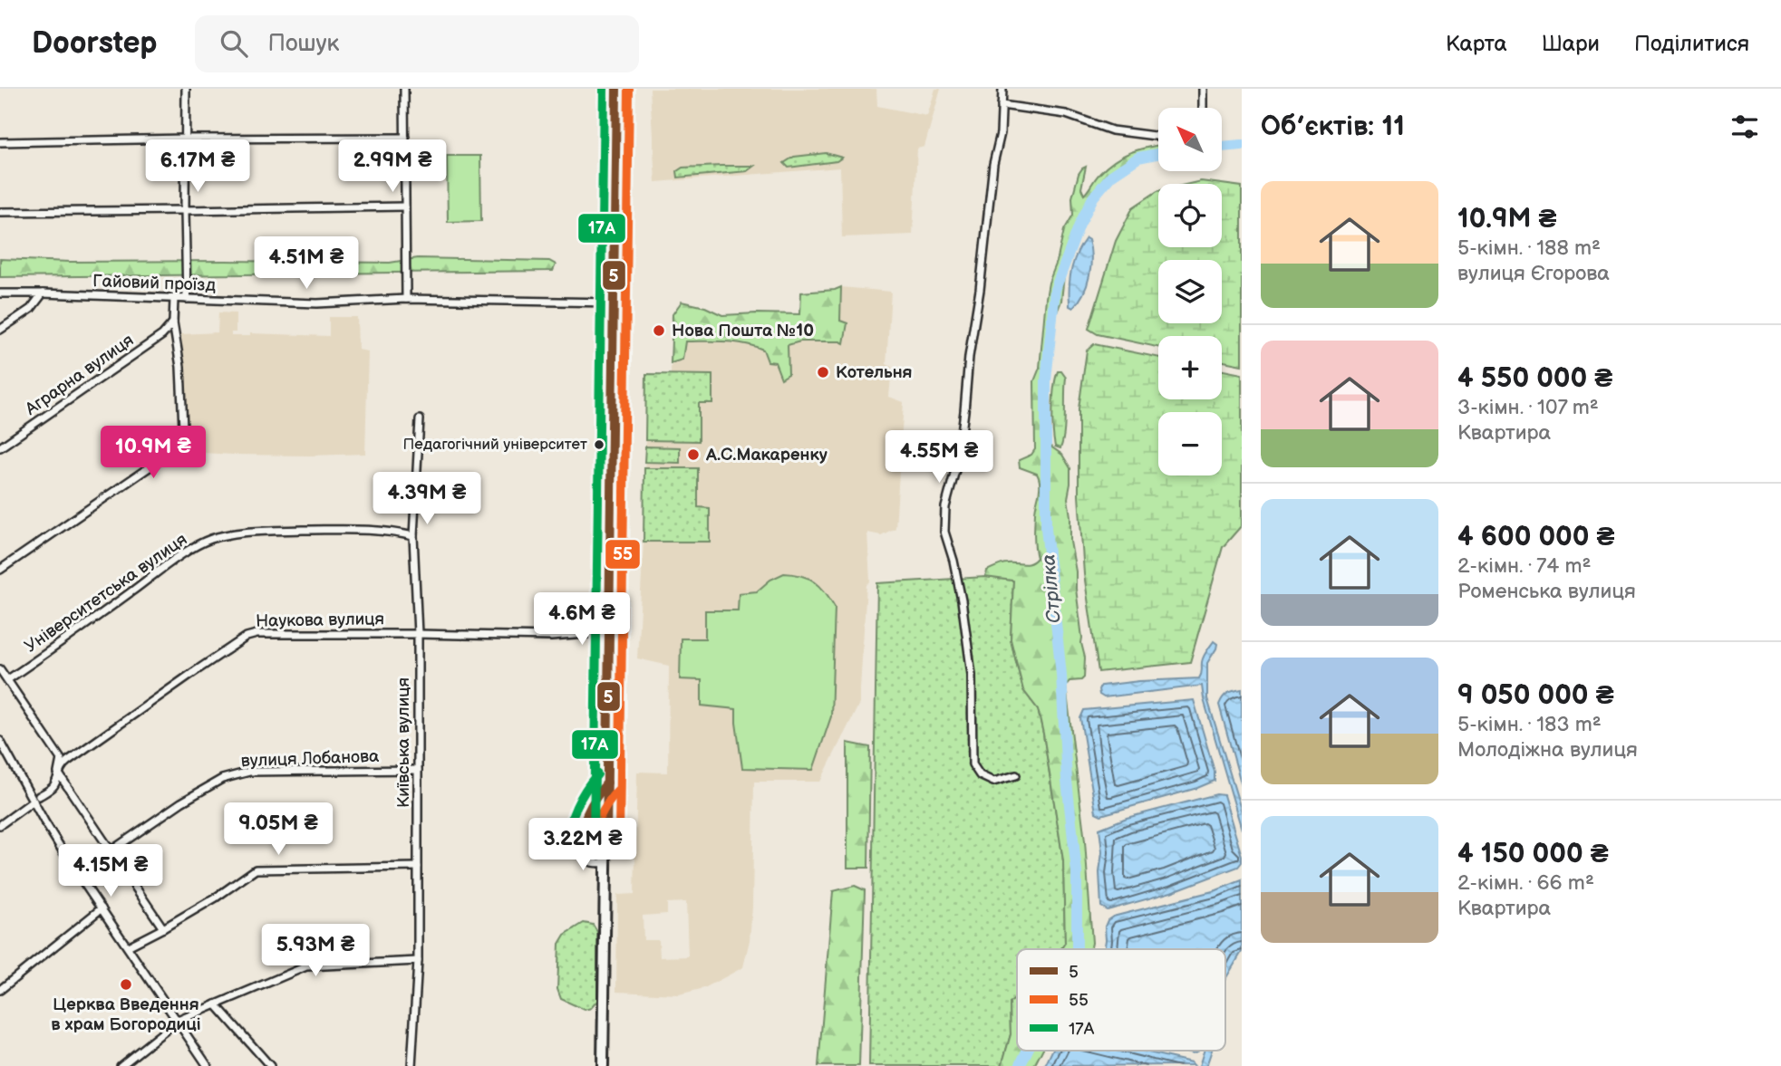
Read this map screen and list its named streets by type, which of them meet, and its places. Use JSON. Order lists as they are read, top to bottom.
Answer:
{
  "streets": {
    "street": [
      "Гайовий проїзд",
      "Аграрна вулиця",
      "Університетська вулиця",
      "Наукова вулиця",
      "Київська вулиця",
      "вулиця Лобанова"
    ]
  },
  "crossings": [
    ["Університетська вулиця", "Київська вулиця"],
    ["Наукова вулиця", "Київська вулиця"],
    ["Київська вулиця", "вулиця Лобанова"]
  ],
  "water": ["Стрілка"],
  "places": [
    "Нова Пошта №10",
    "Котельня",
    "Педагогічний університет",
    "А.С.Макаренку",
    "Церква Введення в храм Богородиці"
  ],
  "lines": ["transit line 5", "transit line 55", "transit line 17А"],
  "legend": ["5", "55", "17А"],
  "north": "top left",
  "page": {
    "header": "Doorstep",
    "search": "Пошук",
    "nav": ["Карта", "Шари", "Поділитися"],
    "heading": "Об’єктів: 11",
    "map_buttons": ["+", "−"],
    "price": [
      "6.17M ₴",
      "2.99M ₴",
      "4.51M ₴",
      "10.9M ₴",
      "4.55M ₴",
      "4.39M ₴",
      "4.6M ₴",
      "9.05M ₴",
      "3.22M ₴",
      "4.15M ₴",
      "5.93M ₴"
    ],
    "list": [
      {
        "name": "10.9M ₴",
        "note": "5-кімн. · 188 m² · вулиця Єгорова"
      },
      {
        "name": "4 550 000 ₴",
        "note": "3-кімн. · 107 m² · Квартира"
      },
      {
        "name": "4 600 000 ₴",
        "note": "2-кімн. · 74 m² · Роменська вулиця"
      },
      {
        "name": "9 050 000 ₴",
        "note": "5-кімн. · 183 m² · Молодіжна вулиця"
      },
      {
        "name": "4 150 000 ₴",
        "note": "2-кімн. · 66 m² · Квартира"
      }
    ]
  }
}
